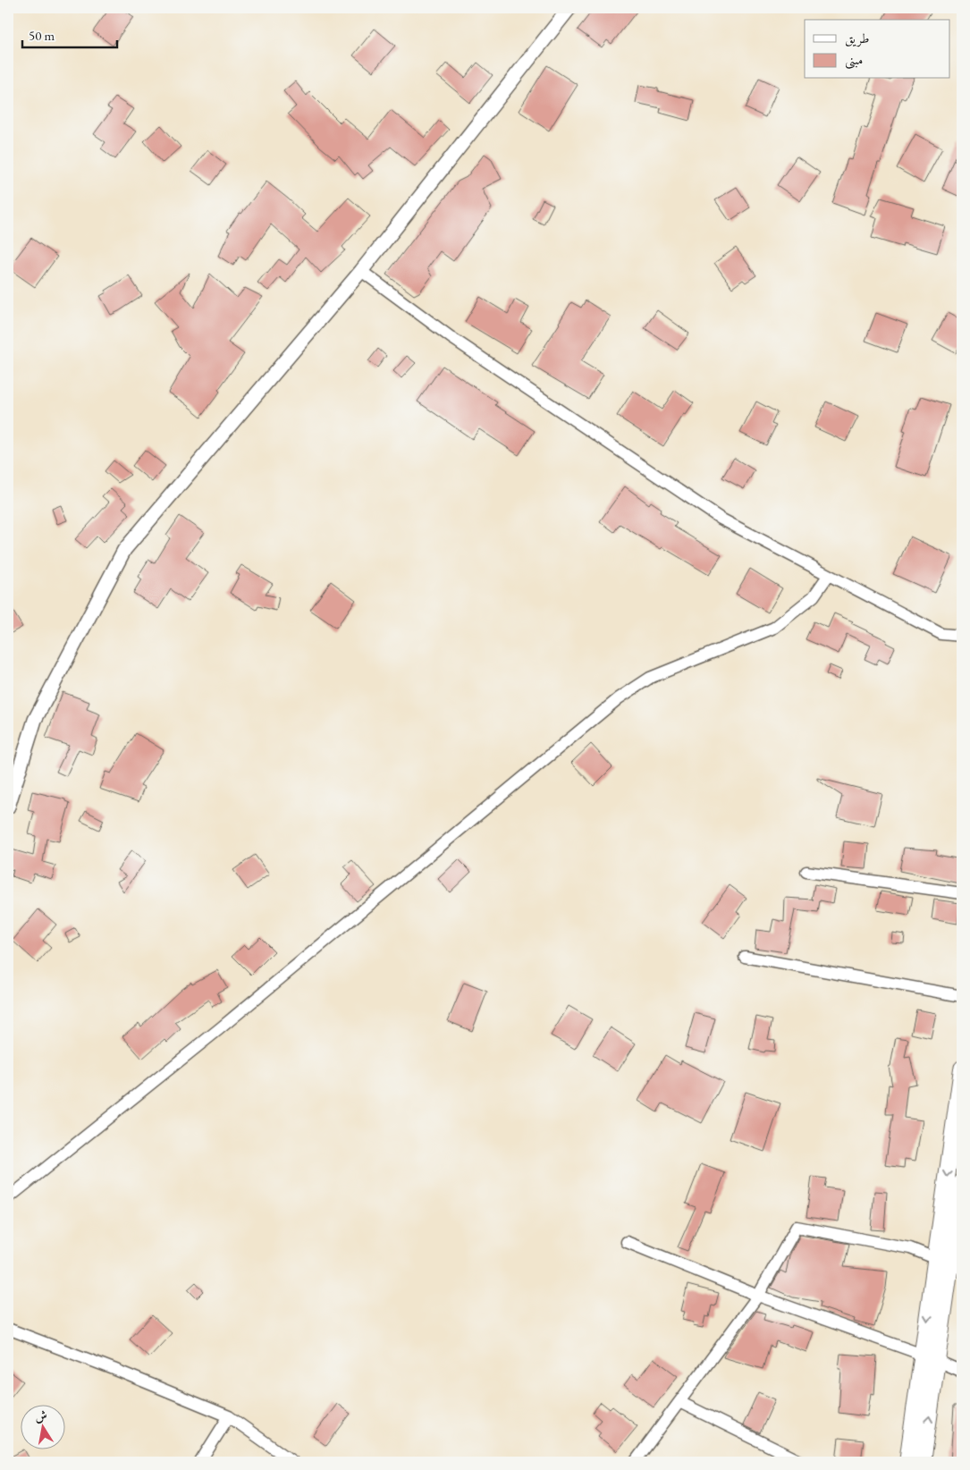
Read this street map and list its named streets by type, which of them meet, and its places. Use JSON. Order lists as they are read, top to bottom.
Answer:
{
  "legend": ["طريق", "مبنى"],
  "scale_bar": "50 m",
  "north": "top"
}
